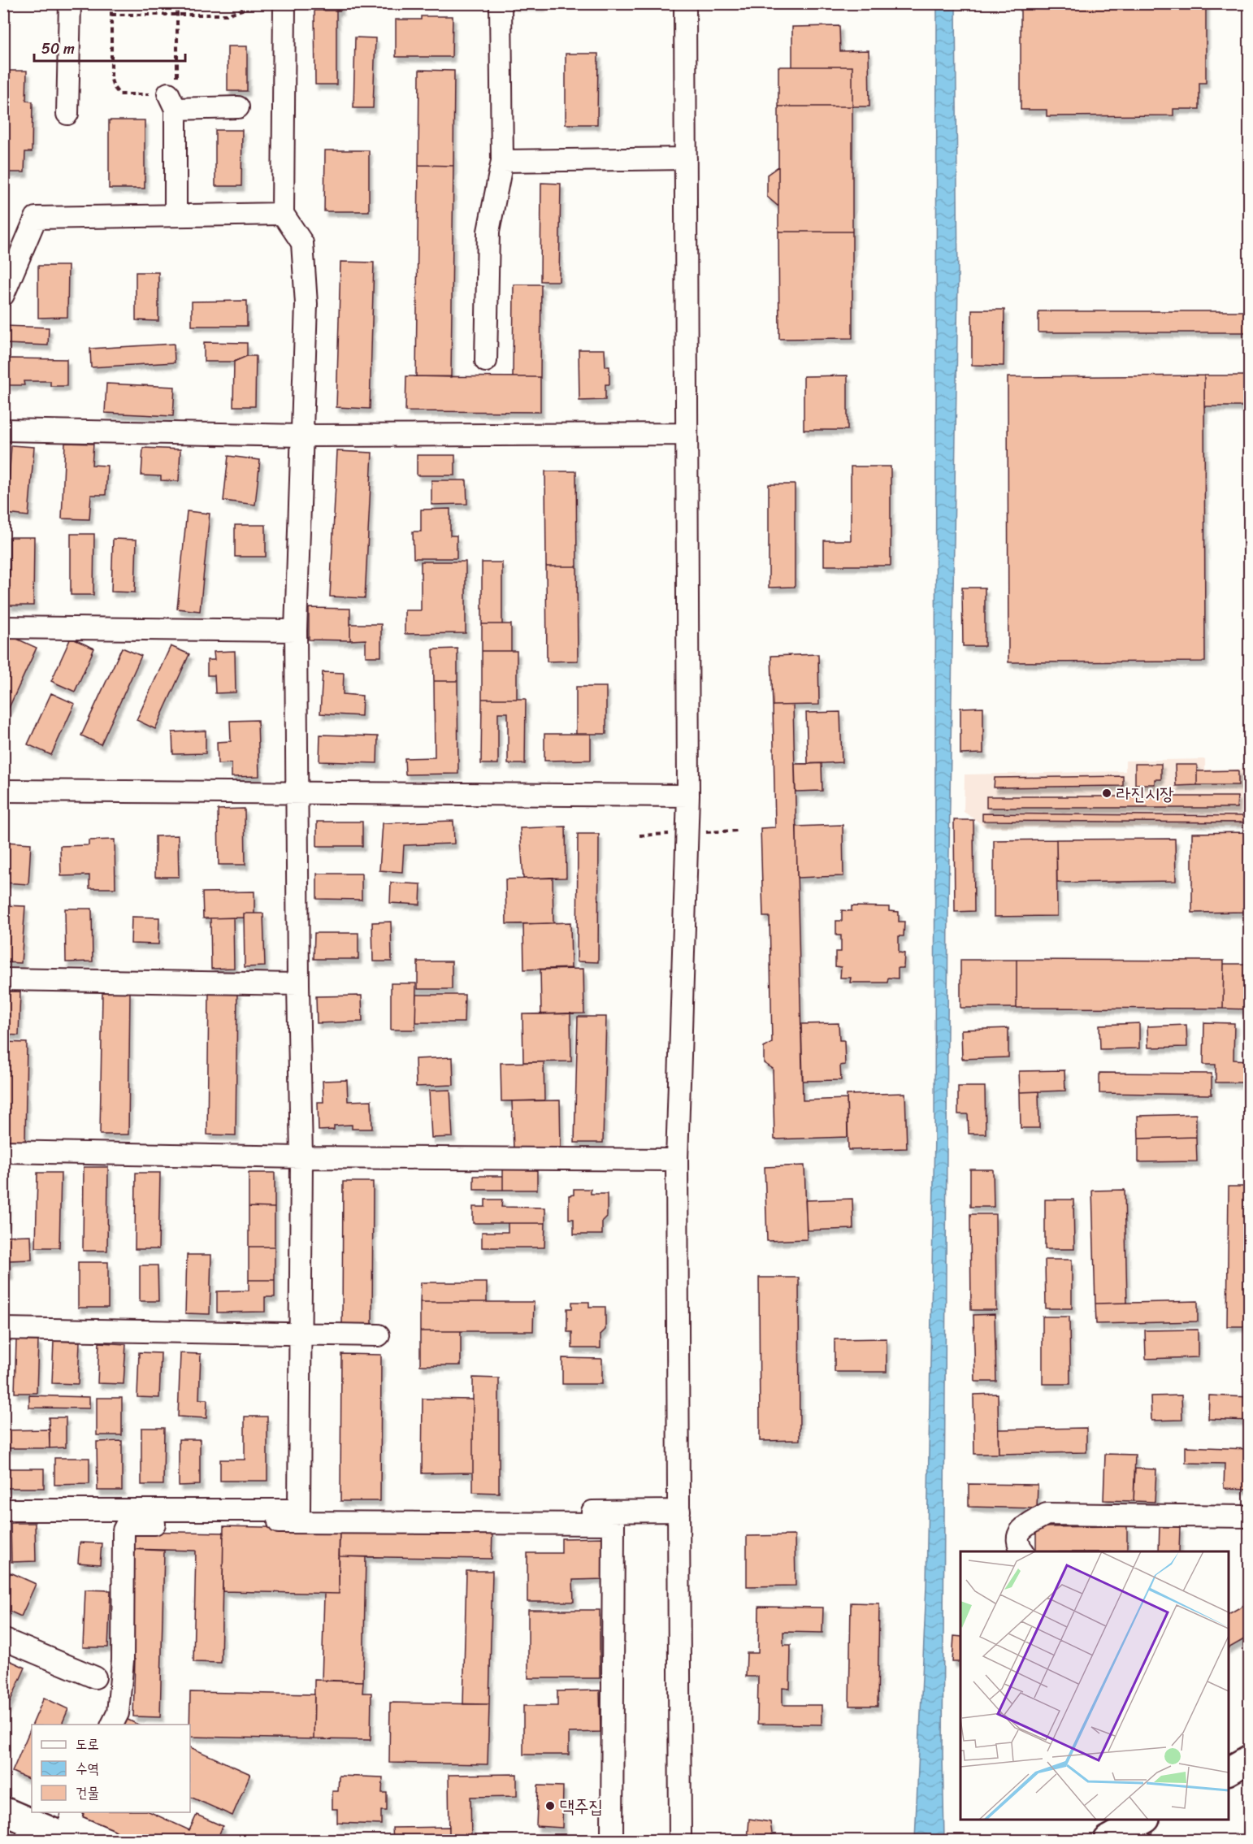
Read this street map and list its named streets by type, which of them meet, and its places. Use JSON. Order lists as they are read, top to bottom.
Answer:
{
  "places": ["라진시장", "댁주집"],
  "legend": ["도로", "수역", "건물"],
  "scale_bar": "50 m"
}
